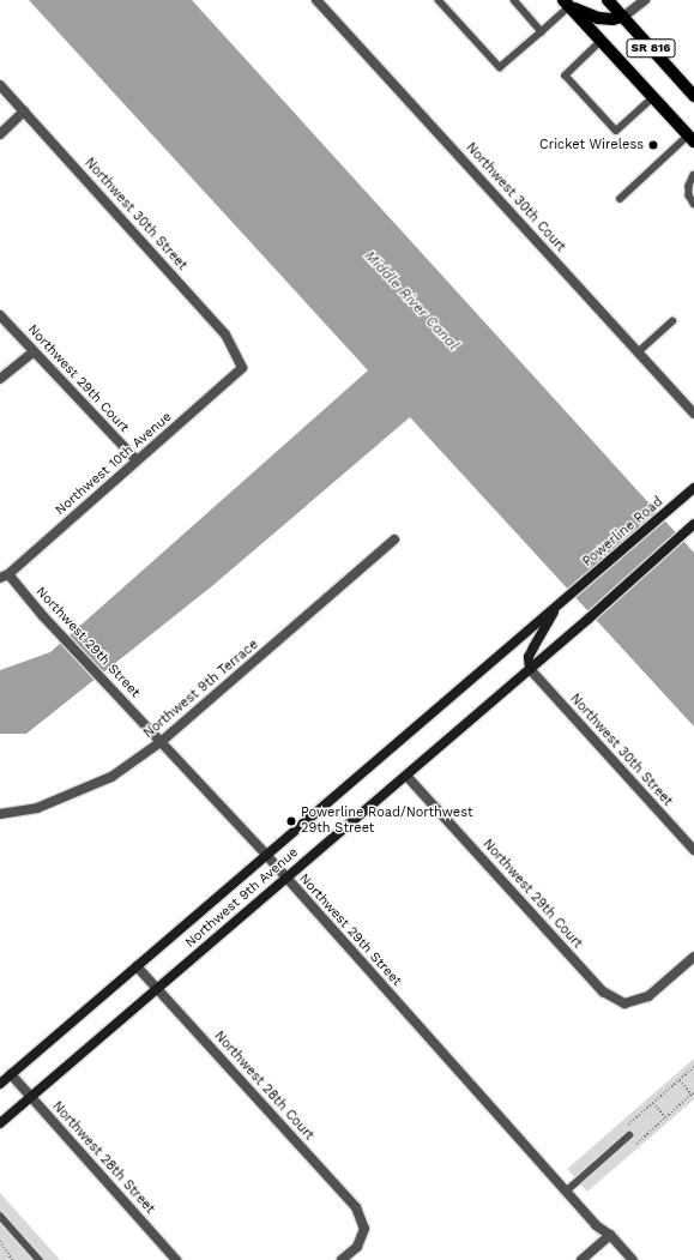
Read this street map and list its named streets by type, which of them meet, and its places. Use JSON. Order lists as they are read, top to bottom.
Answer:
{
  "streets": {
    "main road": ["SR 816", "Powerline Road", "Northwest 9th Avenue"],
    "street": [
      "Northwest 30th Court",
      "Northwest 30th Street",
      "Northwest 29th Court",
      "Northwest 10th Avenue",
      "Northwest 29th Street",
      "Northwest 9th Terrace",
      "Northwest 28th Court",
      "Northwest 28th Street"
    ]
  },
  "crossings": [
    ["Northwest 30th Street", "Northwest 10th Avenue"],
    ["Northwest 30th Street", "Northwest 9th Avenue"],
    ["Northwest 29th Court", "Northwest 10th Avenue"],
    ["Northwest 29th Court", "Northwest 9th Avenue"],
    ["Northwest 10th Avenue", "Northwest 29th Street"],
    ["Powerline Road", "Northwest 9th Avenue"],
    ["Northwest 29th Street", "Northwest 9th Terrace"],
    ["Northwest 29th Street", "Northwest 9th Avenue"],
    ["Northwest 9th Avenue", "Northwest 28th Court"],
    ["Northwest 9th Avenue", "Northwest 28th Street"]
  ],
  "water": ["Middle River Canal"],
  "places": ["Cricket Wireless", "Powerline Road/Northwest 29th Street"]
}
